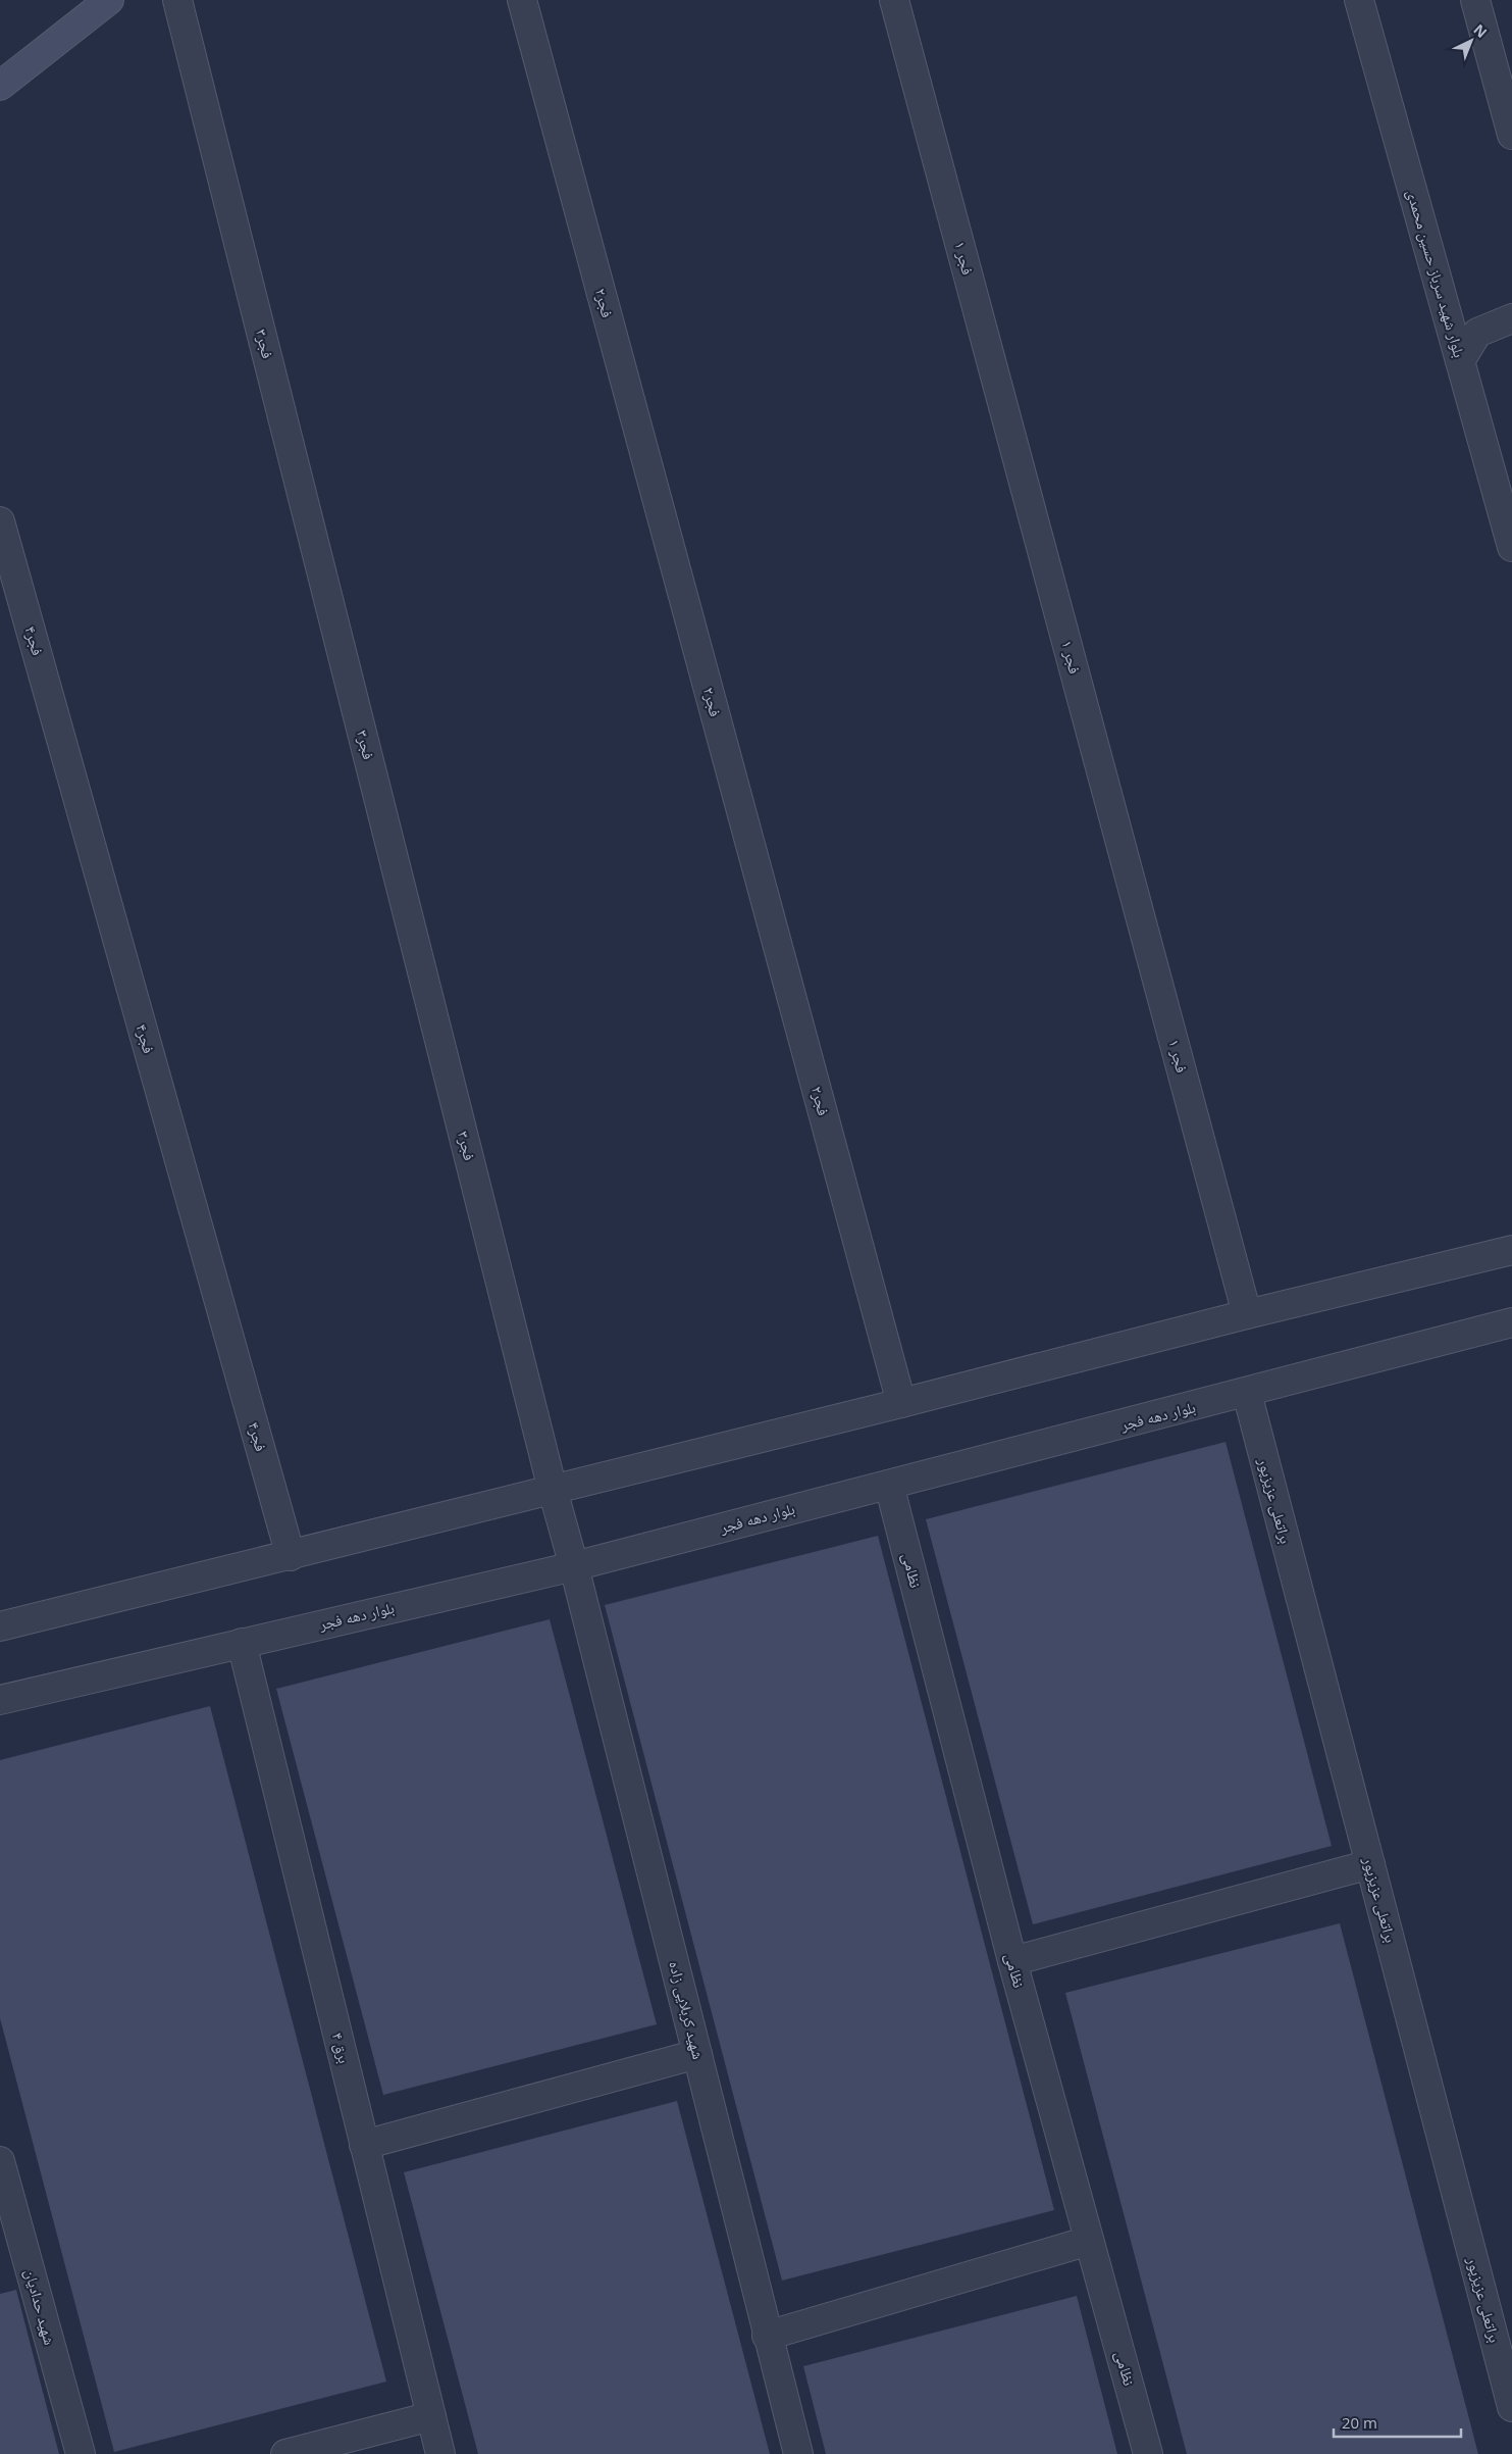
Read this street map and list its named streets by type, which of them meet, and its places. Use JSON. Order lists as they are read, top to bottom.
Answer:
{
  "streets": {
    "street": [
      "فجر ۱",
      "بلوار شهید سرباز حسین محمدی",
      "فجر۲",
      "فجر۳",
      "فجر۴",
      "بلوار دهه فجر",
      "براتعلی عزیزپور",
      "نظامی",
      "شهید کربلایی زاده",
      "برق ۴",
      "شهید حدادیان"
    ]
  },
  "crossings": [
    ["فجر۳", "بلوار دهه فجر"],
    ["فجر۳", "شهید کربلایی زاده"],
    ["بلوار دهه فجر", "براتعلی عزیزپور"],
    ["بلوار دهه فجر", "نظامی"],
    ["بلوار دهه فجر", "شهید کربلایی زاده"],
    ["بلوار دهه فجر", "برق ۴"]
  ],
  "scale_bar": "20 m",
  "north": "top right"
}
